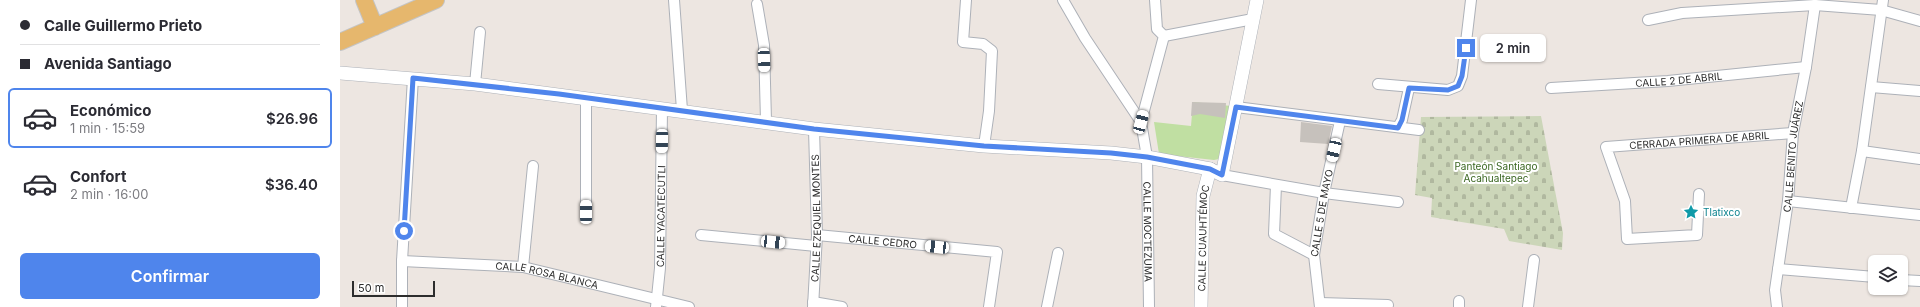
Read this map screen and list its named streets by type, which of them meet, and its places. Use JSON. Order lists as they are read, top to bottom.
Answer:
{
  "streets": {
    "street": [
      "CALLE 2 DE ABRIL",
      "CERRADA PRIMERA DE ABRIL",
      "CALLE BENITO JUÁREZ",
      "CALLE 5 DE MAYO",
      "CALLE YACATECUTLI",
      "CALLE EZEQUIEL MONTES",
      "CALLE MOCTEZUMA",
      "CALLE CUAUHTÉMOC",
      "CALLE CEDRO",
      "CALLE ROSA BLANCA"
    ]
  },
  "crossings": [
    ["CALLE 2 DE ABRIL", "CALLE BENITO JUÁREZ"],
    ["CERRADA PRIMERA DE ABRIL", "CALLE BENITO JUÁREZ"],
    ["CALLE YACATECUTLI", "CALLE ROSA BLANCA"],
    ["CALLE EZEQUIEL MONTES", "CALLE CEDRO"]
  ],
  "parks": ["Panteón Santiago Acahualtepec"],
  "places": {
    "place": ["Tlatixco"]
  },
  "scale_bar": "50 m",
  "page": {
    "banner": ["Calle Guillermo Prieto", "Avenida Santiago"],
    "bubble": "2 min",
    "list": [
      {
        "name": "Económico",
        "note": "1 min · 15:59",
        "value": "$26.96"
      },
      {
        "name": "Confort",
        "note": "2 min · 16:00",
        "value": "$36.40"
      }
    ],
    "buttons": "Confirmar",
    "scale": "50 m"
  }
}
